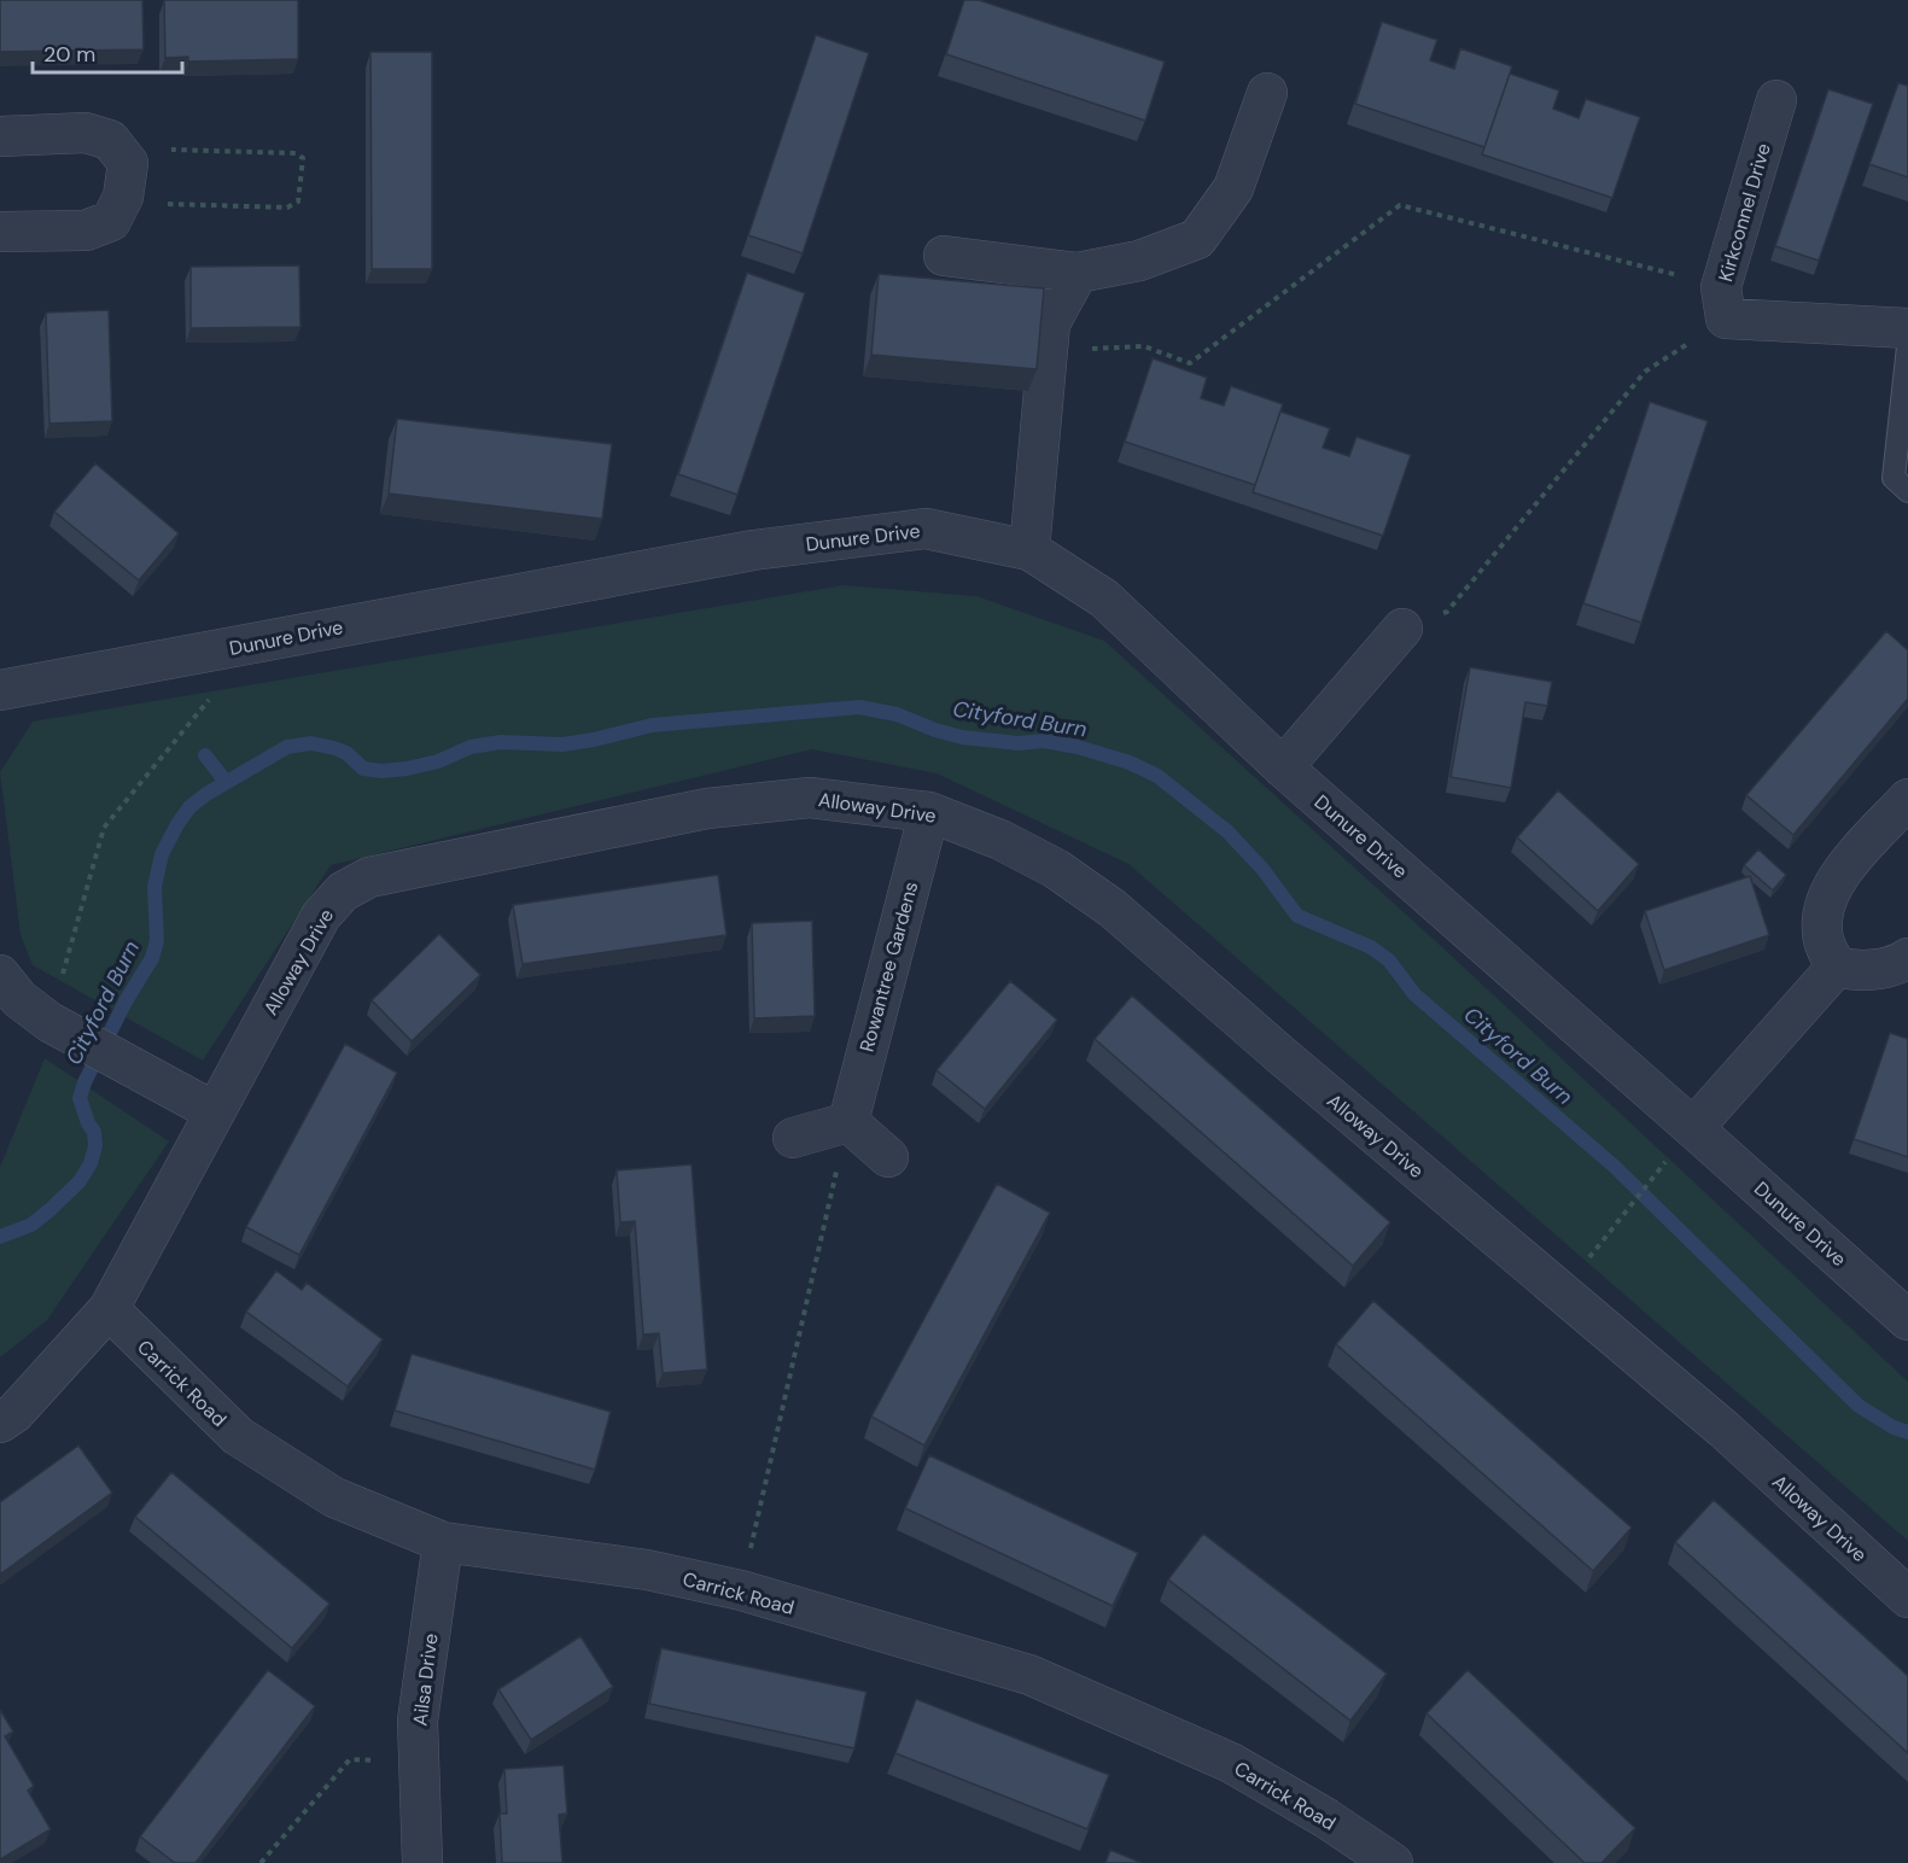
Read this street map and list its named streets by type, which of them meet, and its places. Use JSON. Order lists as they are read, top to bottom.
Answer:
{
  "streets": {
    "street": [
      "Kirkconnel Drive",
      "Dunure Drive",
      "Alloway Drive",
      "Rowantree Gardens",
      "Carrick Road",
      "Ailsa Drive"
    ]
  },
  "crossings": [
    ["Alloway Drive", "Rowantree Gardens"],
    ["Alloway Drive", "Carrick Road"],
    ["Carrick Road", "Ailsa Drive"]
  ],
  "water": ["Cityford Burn"],
  "scale_bar": "20 m"
}
